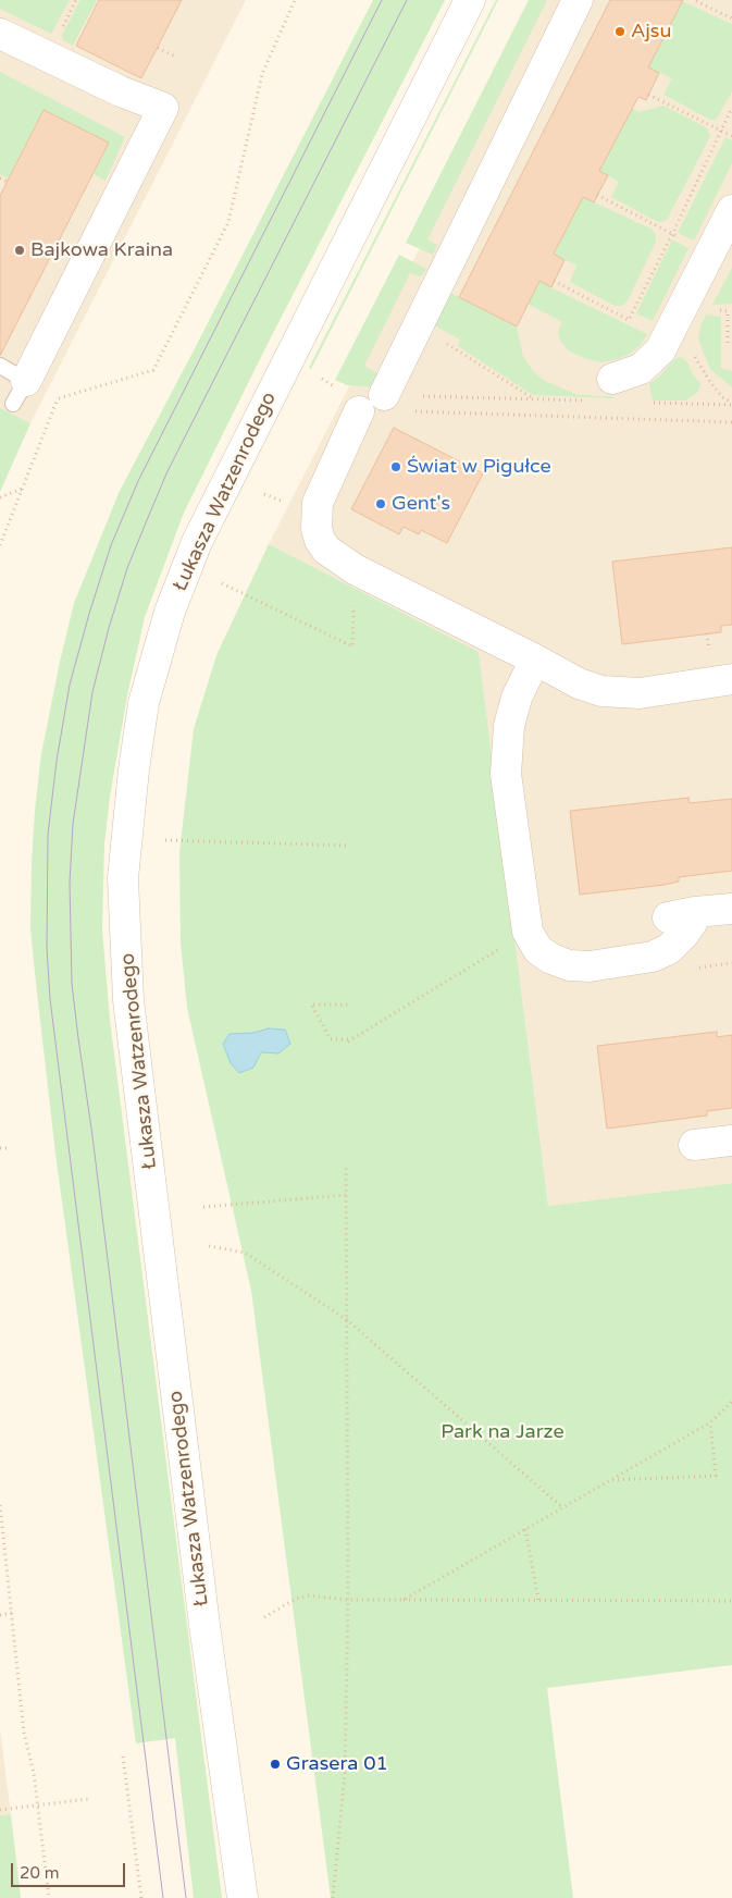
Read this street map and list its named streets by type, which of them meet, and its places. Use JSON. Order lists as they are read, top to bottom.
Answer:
{
  "streets": {
    "street": ["Łukasza Watzenrodego"]
  },
  "parks": ["Park na Jarze"],
  "places": [
    "Ajsu",
    "Bajkowa Kraina",
    "Świat w Pigułce",
    "Gent's",
    "Grasera 01"
  ],
  "scale_bar": "20 m"
}
